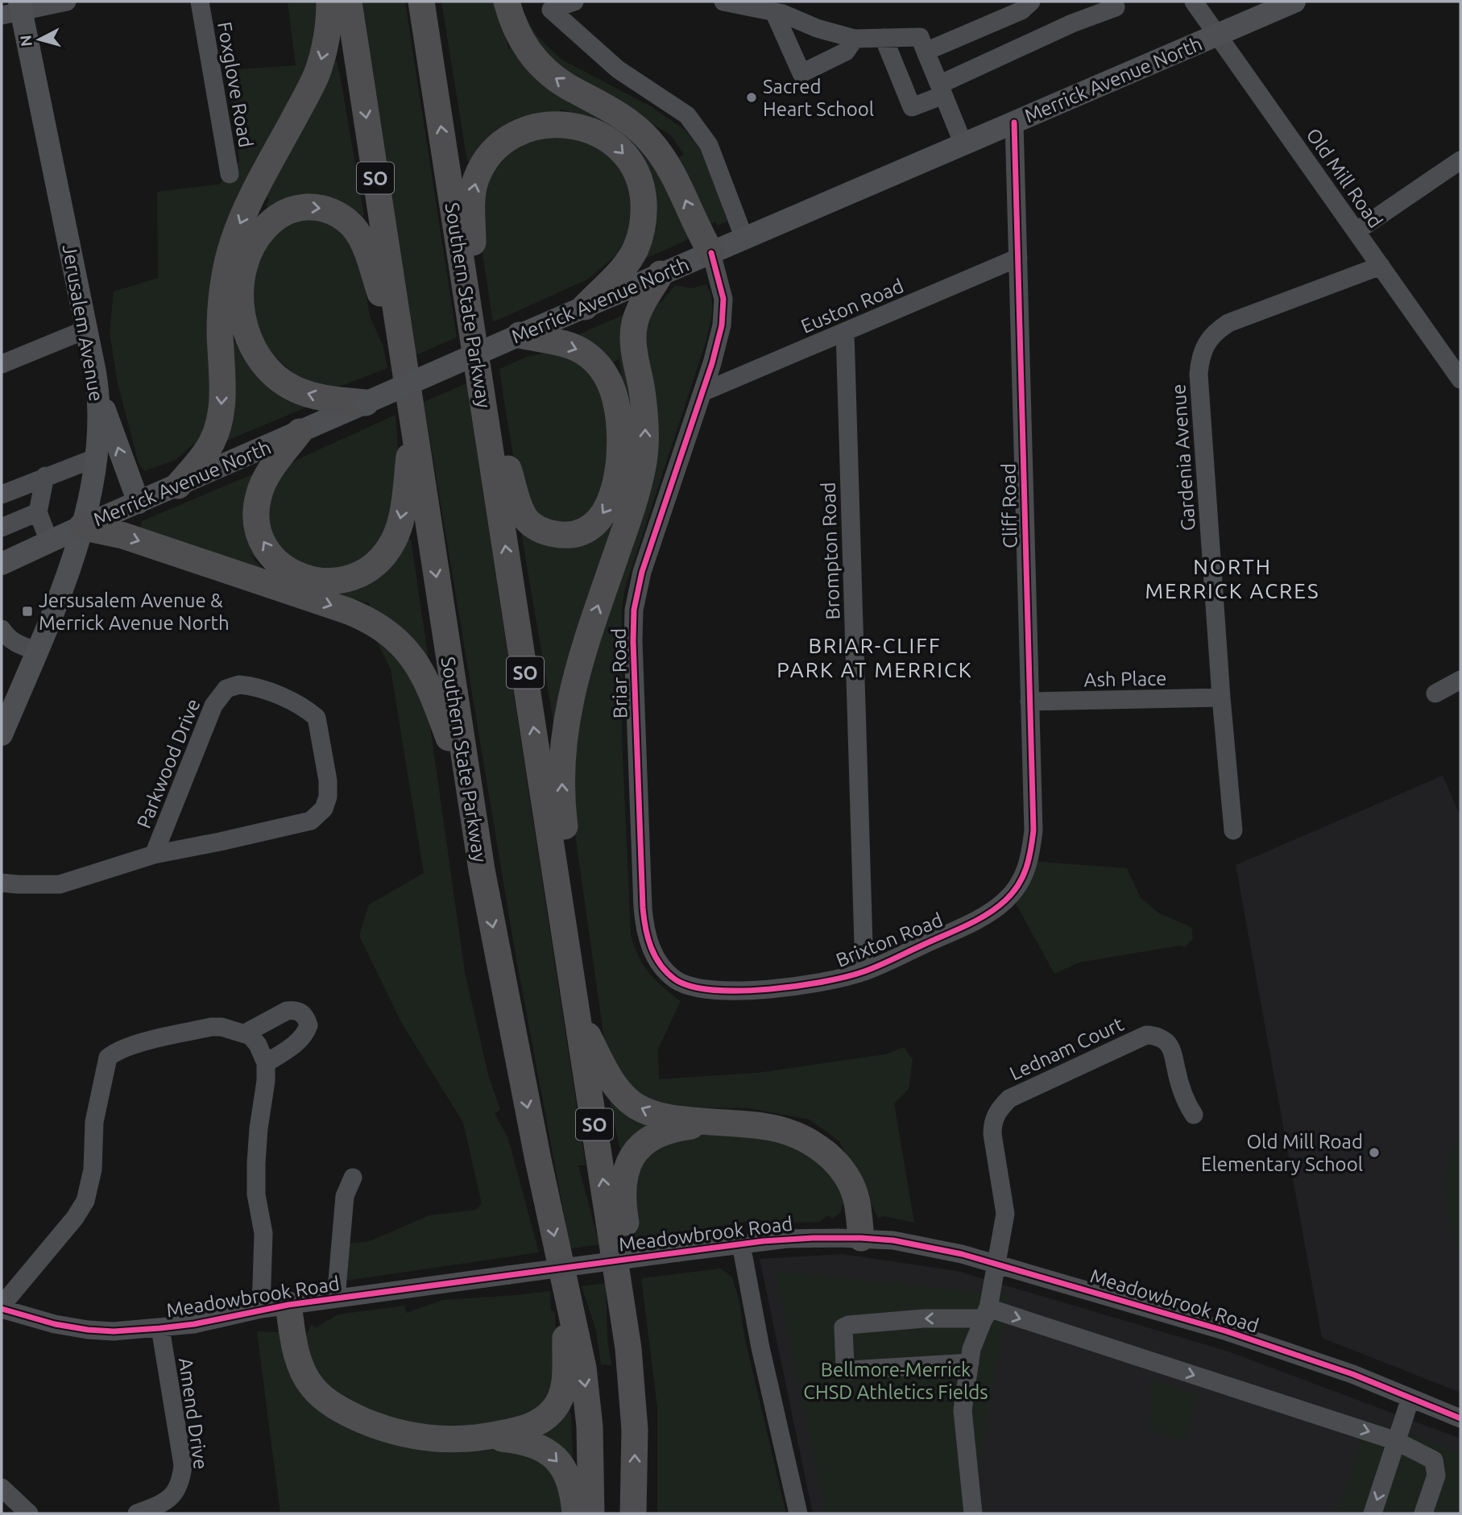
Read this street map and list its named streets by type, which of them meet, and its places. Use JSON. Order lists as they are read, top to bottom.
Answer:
{
  "streets": {
    "highway": ["SO", "Southern State Parkway"],
    "main road": ["Merrick Avenue North", "Jerusalem Avenue"],
    "street": [
      "Foxglove Road",
      "Old Mill Road",
      "Euston Road",
      "Gardenia Avenue",
      "Cliff Road",
      "Brompton Road",
      "Briar Road",
      "Ash Place",
      "Parkwood Drive",
      "Brixton Road",
      "Lednam Court",
      "Meadowbrook Road",
      "Amend Drive"
    ]
  },
  "crossings": [
    ["Merrick Avenue North", "Old Mill Road"],
    ["Merrick Avenue North", "Jerusalem Avenue"],
    ["Merrick Avenue North", "Cliff Road"],
    ["Merrick Avenue North", "Briar Road"],
    ["Old Mill Road", "Gardenia Avenue"],
    ["Euston Road", "Cliff Road"],
    ["Euston Road", "Brompton Road"],
    ["Euston Road", "Briar Road"],
    ["Gardenia Avenue", "Ash Place"],
    ["Cliff Road", "Ash Place"],
    ["Cliff Road", "Brixton Road"],
    ["Brompton Road", "Brixton Road"],
    ["Briar Road", "Brixton Road"],
    ["Lednam Court", "Meadowbrook Road"],
    ["Meadowbrook Road", "Amend Drive"]
  ],
  "districts": ["NORTH MERRICK ACRES", "BRIAR-CLIFF PARK AT MERRICK"],
  "parks": ["Bellmore-Merrick CHSD Athletics Fields"],
  "places": {
    "other": ["Sacred Heart School", "Old Mill Road Elementary School"],
    "transit": ["Jersusalem Avenue & Merrick Avenue North"]
  },
  "north": "left"
}
